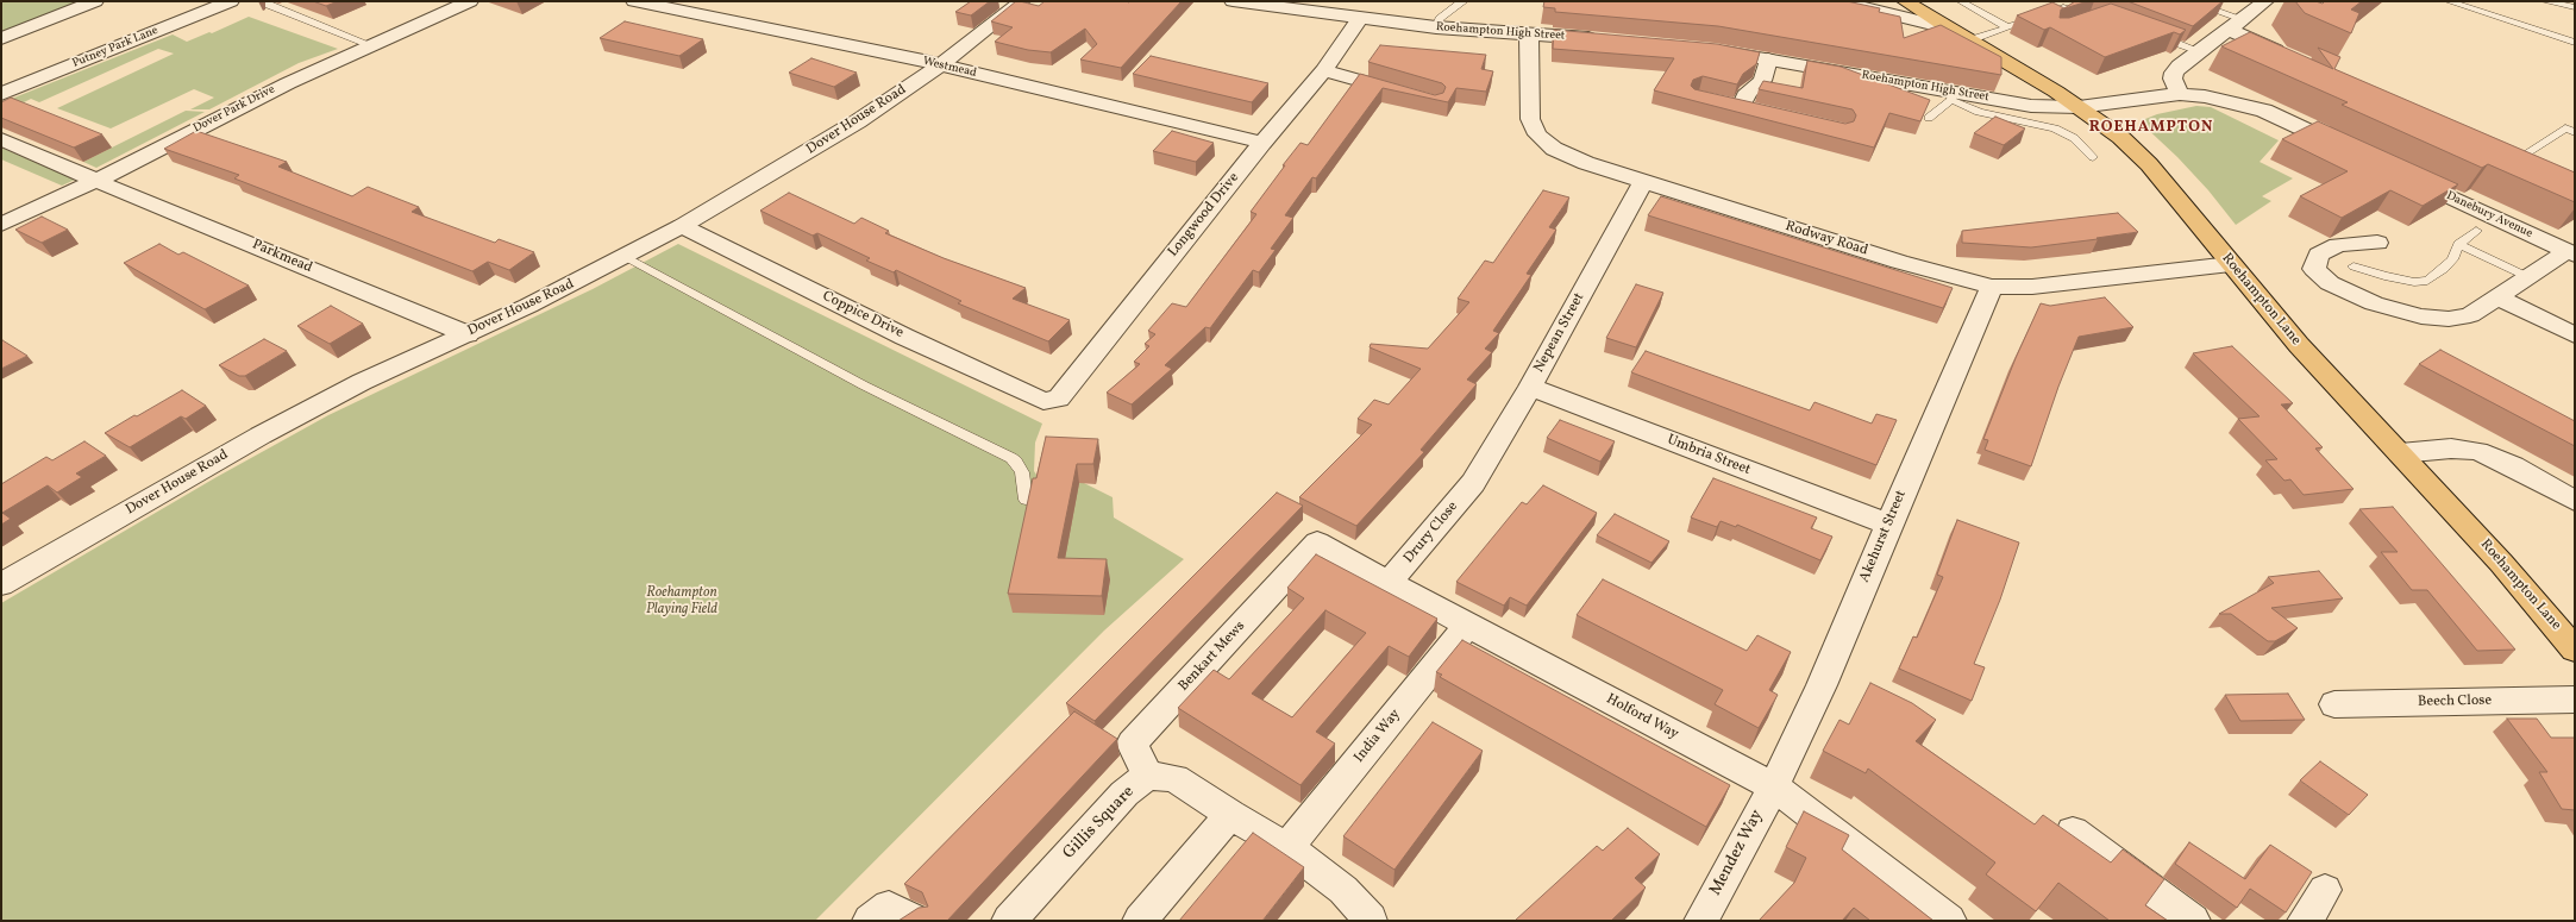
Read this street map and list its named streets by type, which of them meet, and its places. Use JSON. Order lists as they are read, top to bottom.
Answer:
{
  "streets": {
    "highway": ["Roehampton Lane"],
    "street": [
      "Roehampton High Street",
      "Putney Park Lane",
      "Westmead",
      "Dover Park Drive",
      "Dover House Road",
      "Longwood Drive",
      "Danebury Avenue",
      "Rodway Road",
      "Parkmead",
      "Coppice Drive",
      "Nepean Street",
      "Umbria Street",
      "Drury Close",
      "Akehurst Street",
      "Benkart Mews",
      "Beech Close",
      "Holford Way",
      "India Way",
      "Gillis Square",
      "Mendez Way"
    ]
  },
  "crossings": [
    ["Roehampton High Street", "Longwood Drive"],
    ["Roehampton High Street", "Rodway Road"],
    ["Roehampton High Street", "Roehampton Lane"],
    ["Westmead", "Dover House Road"],
    ["Westmead", "Longwood Drive"],
    ["Dover Park Drive", "Parkmead"],
    ["Dover House Road", "Parkmead"],
    ["Dover House Road", "Coppice Drive"],
    ["Longwood Drive", "Coppice Drive"],
    ["Rodway Road", "Roehampton Lane"],
    ["Rodway Road", "Nepean Street"],
    ["Rodway Road", "Akehurst Street"],
    ["Nepean Street", "Umbria Street"],
    ["Nepean Street", "Drury Close"],
    ["Umbria Street", "Akehurst Street"],
    ["Drury Close", "Holford Way"],
    ["Akehurst Street", "Holford Way"],
    ["Akehurst Street", "Mendez Way"],
    ["Benkart Mews", "Holford Way"],
    ["Benkart Mews", "Gillis Square"],
    ["Holford Way", "India Way"],
    ["Holford Way", "Mendez Way"],
    ["India Way", "Gillis Square"]
  ],
  "districts": ["ROEHAMPTON"],
  "parks": ["Roehampton Playing Field"]
}
